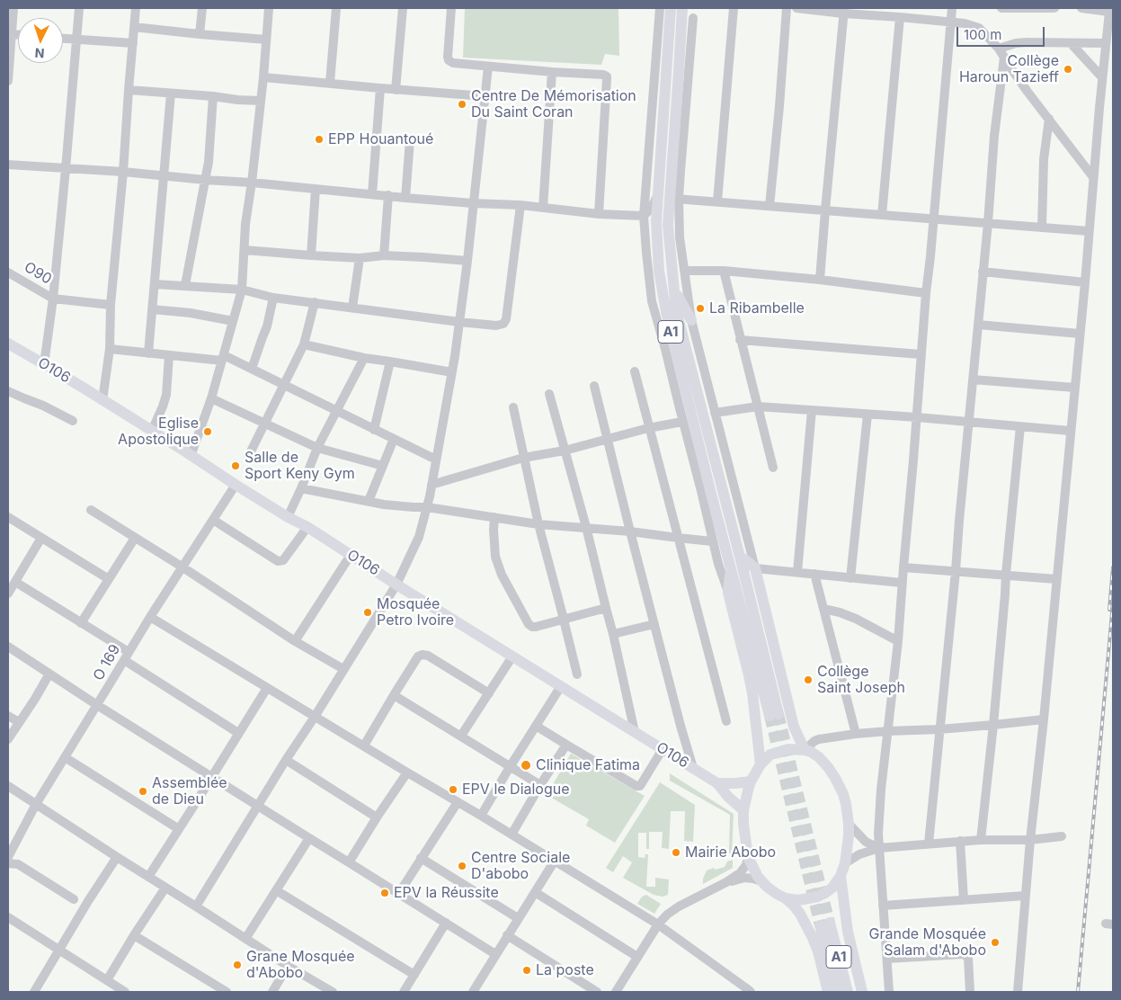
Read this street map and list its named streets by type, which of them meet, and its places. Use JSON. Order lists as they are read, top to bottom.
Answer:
{
  "streets": {
    "main road": ["A1", "O106"],
    "street": ["O90", "O 169"]
  },
  "crossings": [
    ["O106", "O 169"]
  ],
  "places": [
    "Collège Haroun Tazieff",
    "Centre De Mémorisation Du Saint Coran",
    "EPP Houantoué",
    "La Ribambelle",
    "Eglise Apostolique",
    "Salle de Sport Keny Gym",
    "Mosquée Petro Ivoire",
    "Collège Saint Joseph",
    "Clinique Fatima",
    "EPV le Dialogue",
    "Assemblée de Dieu",
    "Mairie Abobo",
    "Centre Sociale D'abobo",
    "EPV la Réussite",
    "Grande Mosquée Salam d'Abobo",
    "Grane Mosquée d'Abobo",
    "La poste"
  ],
  "scale_bar": "100 m",
  "north": "bottom"
}
